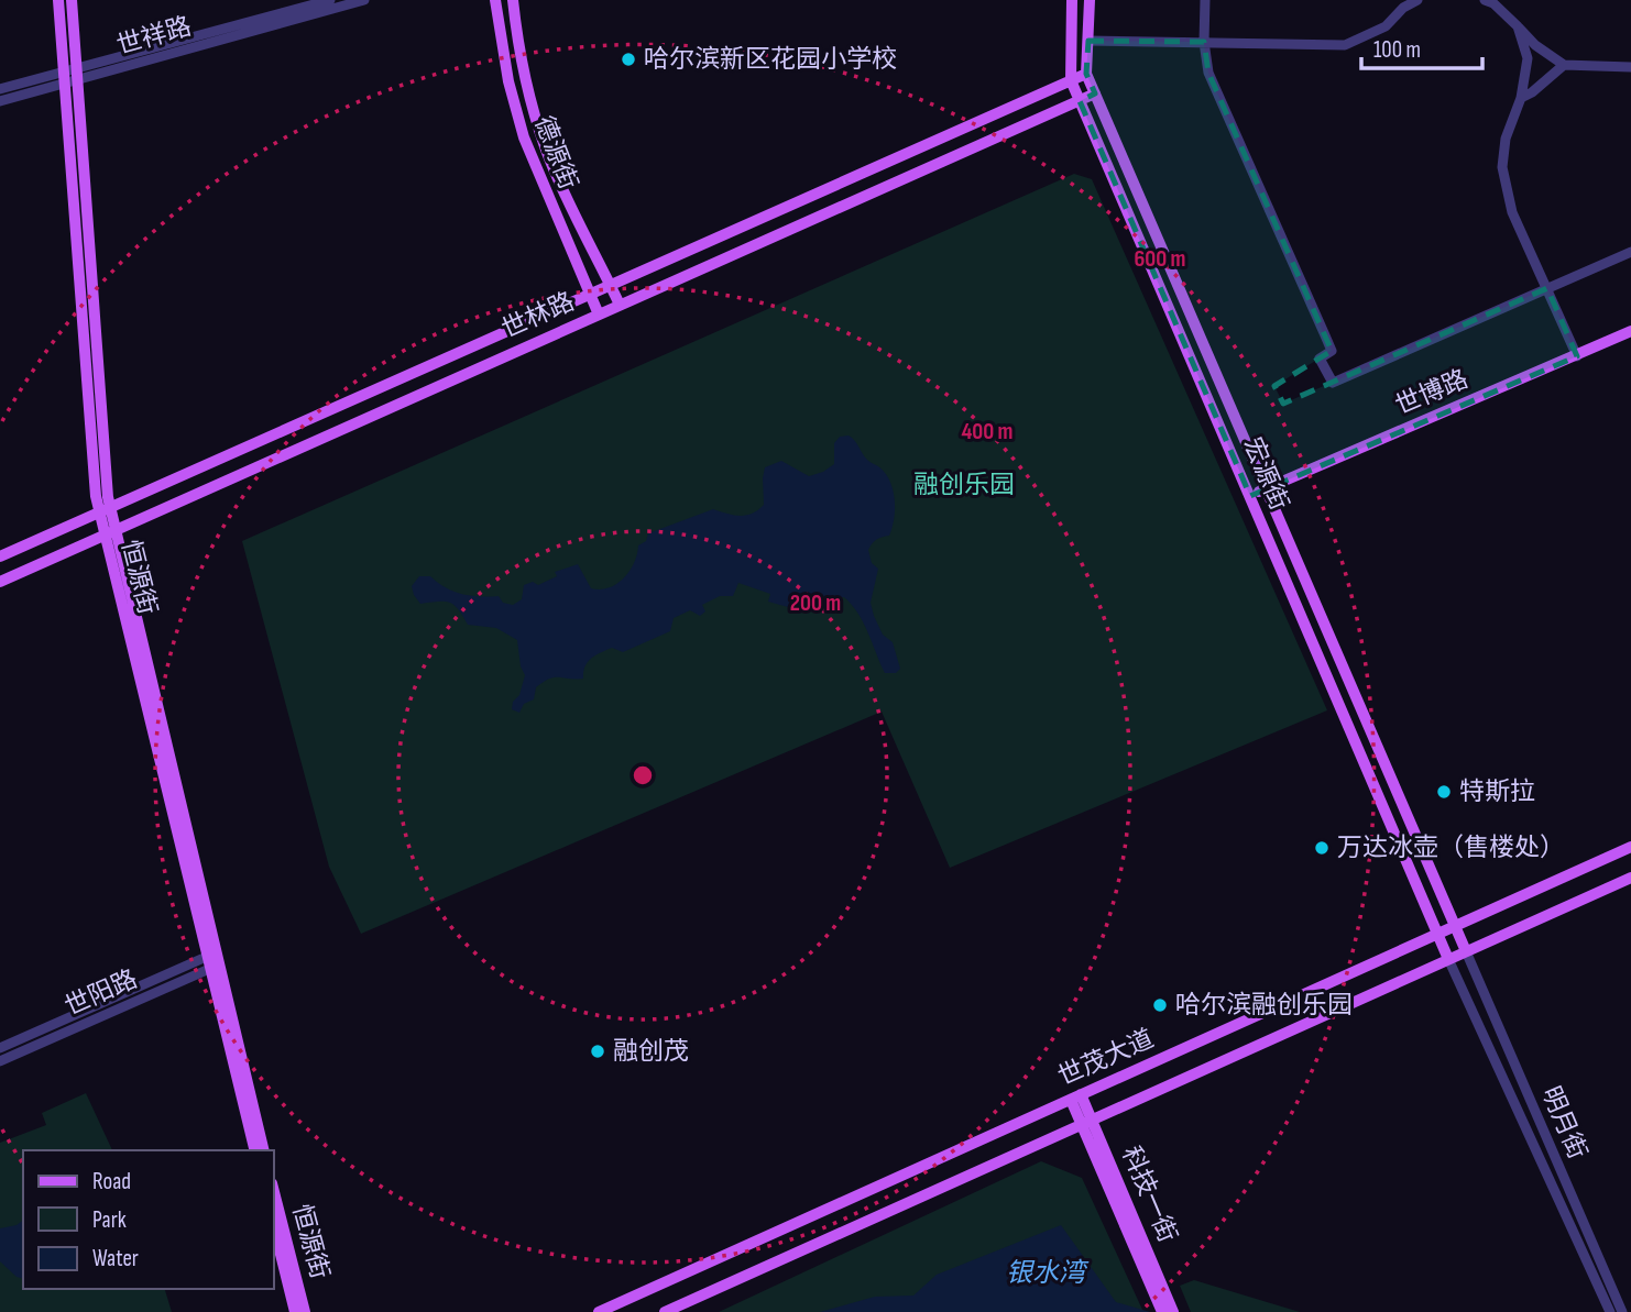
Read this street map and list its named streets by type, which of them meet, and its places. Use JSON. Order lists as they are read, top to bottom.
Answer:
{
  "streets": {
    "main road": [
      "德源街",
      "世林路",
      "世博路",
      "宏源街",
      "恒源街",
      "世茂大道",
      "科技一街"
    ],
    "street": ["世祥路", "世阳路", "明月街"]
  },
  "crossings": [
    ["世祥路", "恒源街"],
    ["德源街", "世林路"],
    ["世林路", "宏源街"],
    ["世林路", "恒源街"],
    ["世博路", "宏源街"],
    ["宏源街", "世茂大道"],
    ["宏源街", "明月街"],
    ["恒源街", "世阳路"],
    ["世茂大道", "明月街"],
    ["世茂大道", "科技一街"]
  ],
  "water": ["银水湾"],
  "parks": ["融创乐园"],
  "places": [
    "哈尔滨新区花园小学校",
    "特斯拉",
    "万达冰壶（售楼处）",
    "哈尔滨融创乐园",
    "融创茂"
  ],
  "legend": ["Road", "Park", "Water"],
  "scale_bar": "100 m",
  "rings": ["600 m", "400 m", "200 m"]
}
